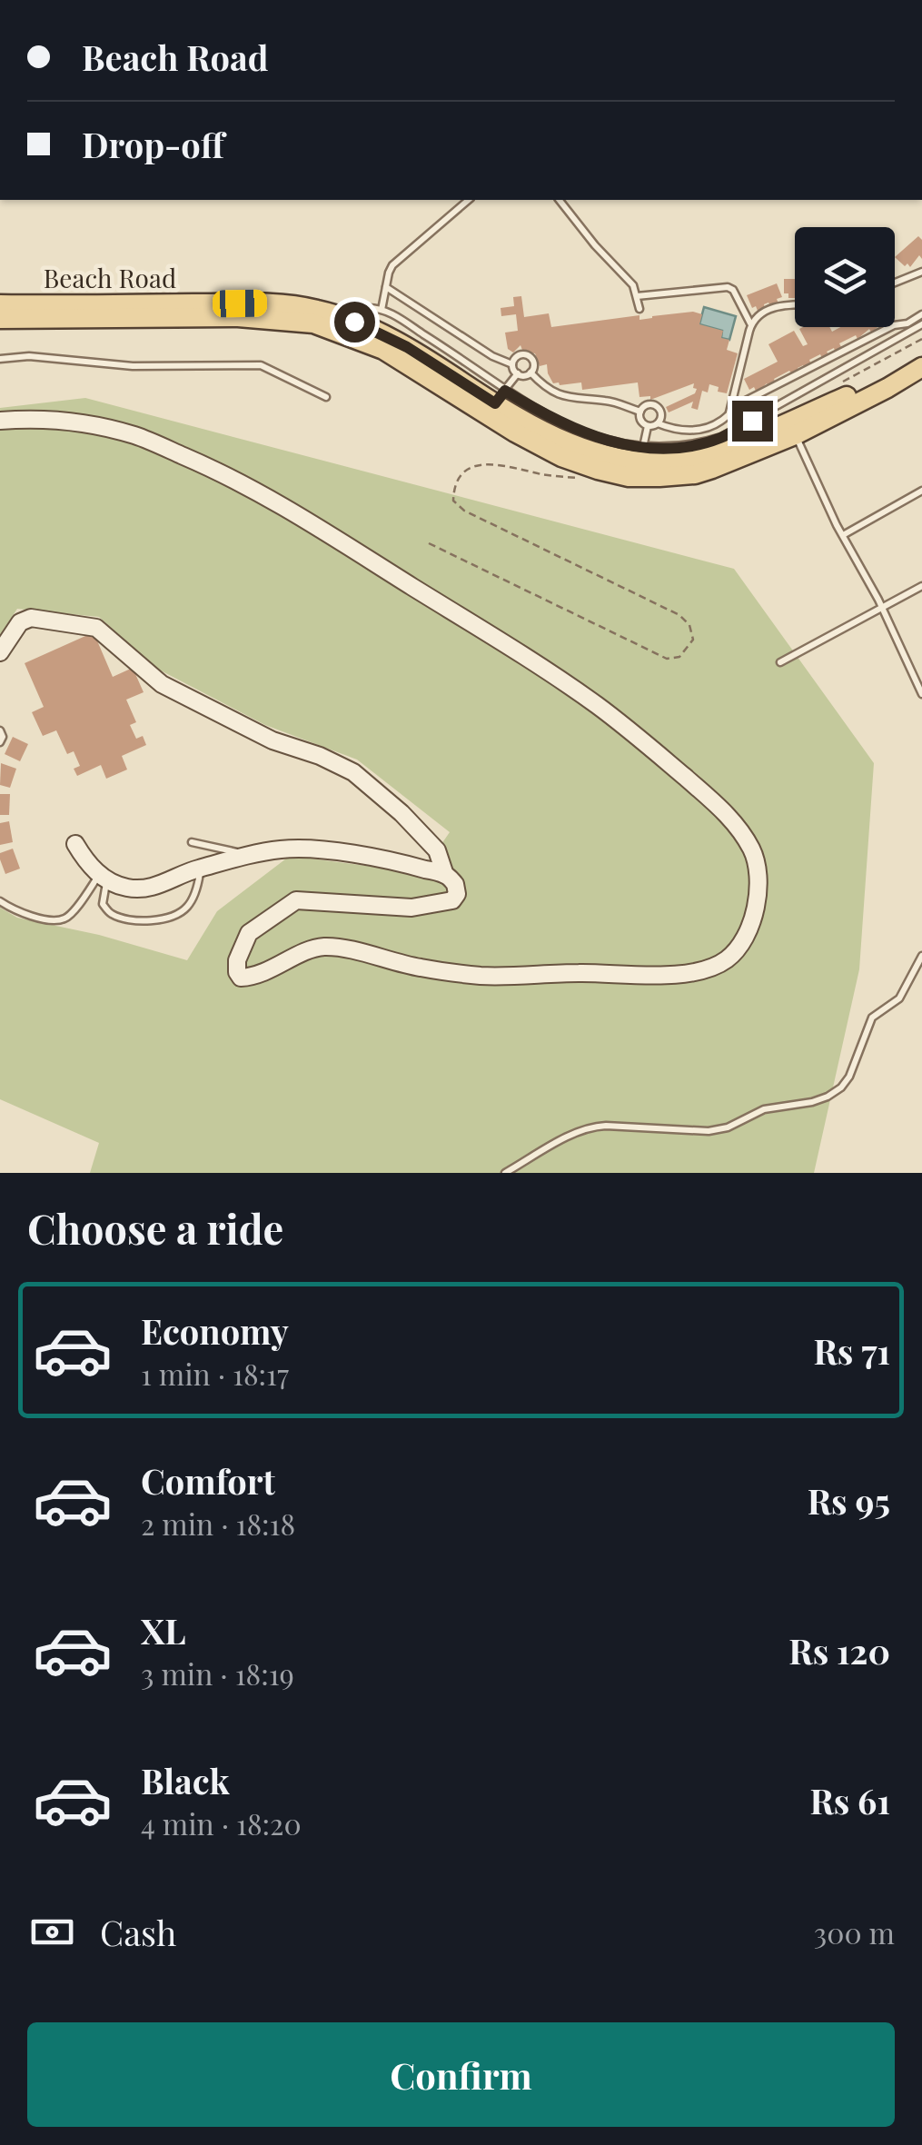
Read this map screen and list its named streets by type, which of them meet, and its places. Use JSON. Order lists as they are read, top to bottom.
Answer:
{
  "streets": {
    "main road": ["Beach Road"]
  },
  "page": {
    "banner": ["Beach Road", "Drop-off"],
    "heading": "Choose a ride",
    "list": [
      {
        "name": "Economy",
        "note": "1 min · 18:17",
        "value": "Rs 71"
      },
      {
        "name": "Comfort",
        "note": "2 min · 18:18",
        "value": "Rs 95"
      },
      {
        "name": "XL",
        "note": "3 min · 18:19",
        "value": "Rs 120"
      },
      {
        "name": "Black",
        "note": "4 min · 18:20",
        "value": "Rs 61"
      }
    ],
    "pay": ["Cash", "300 m"],
    "buttons": "Confirm"
  }
}
